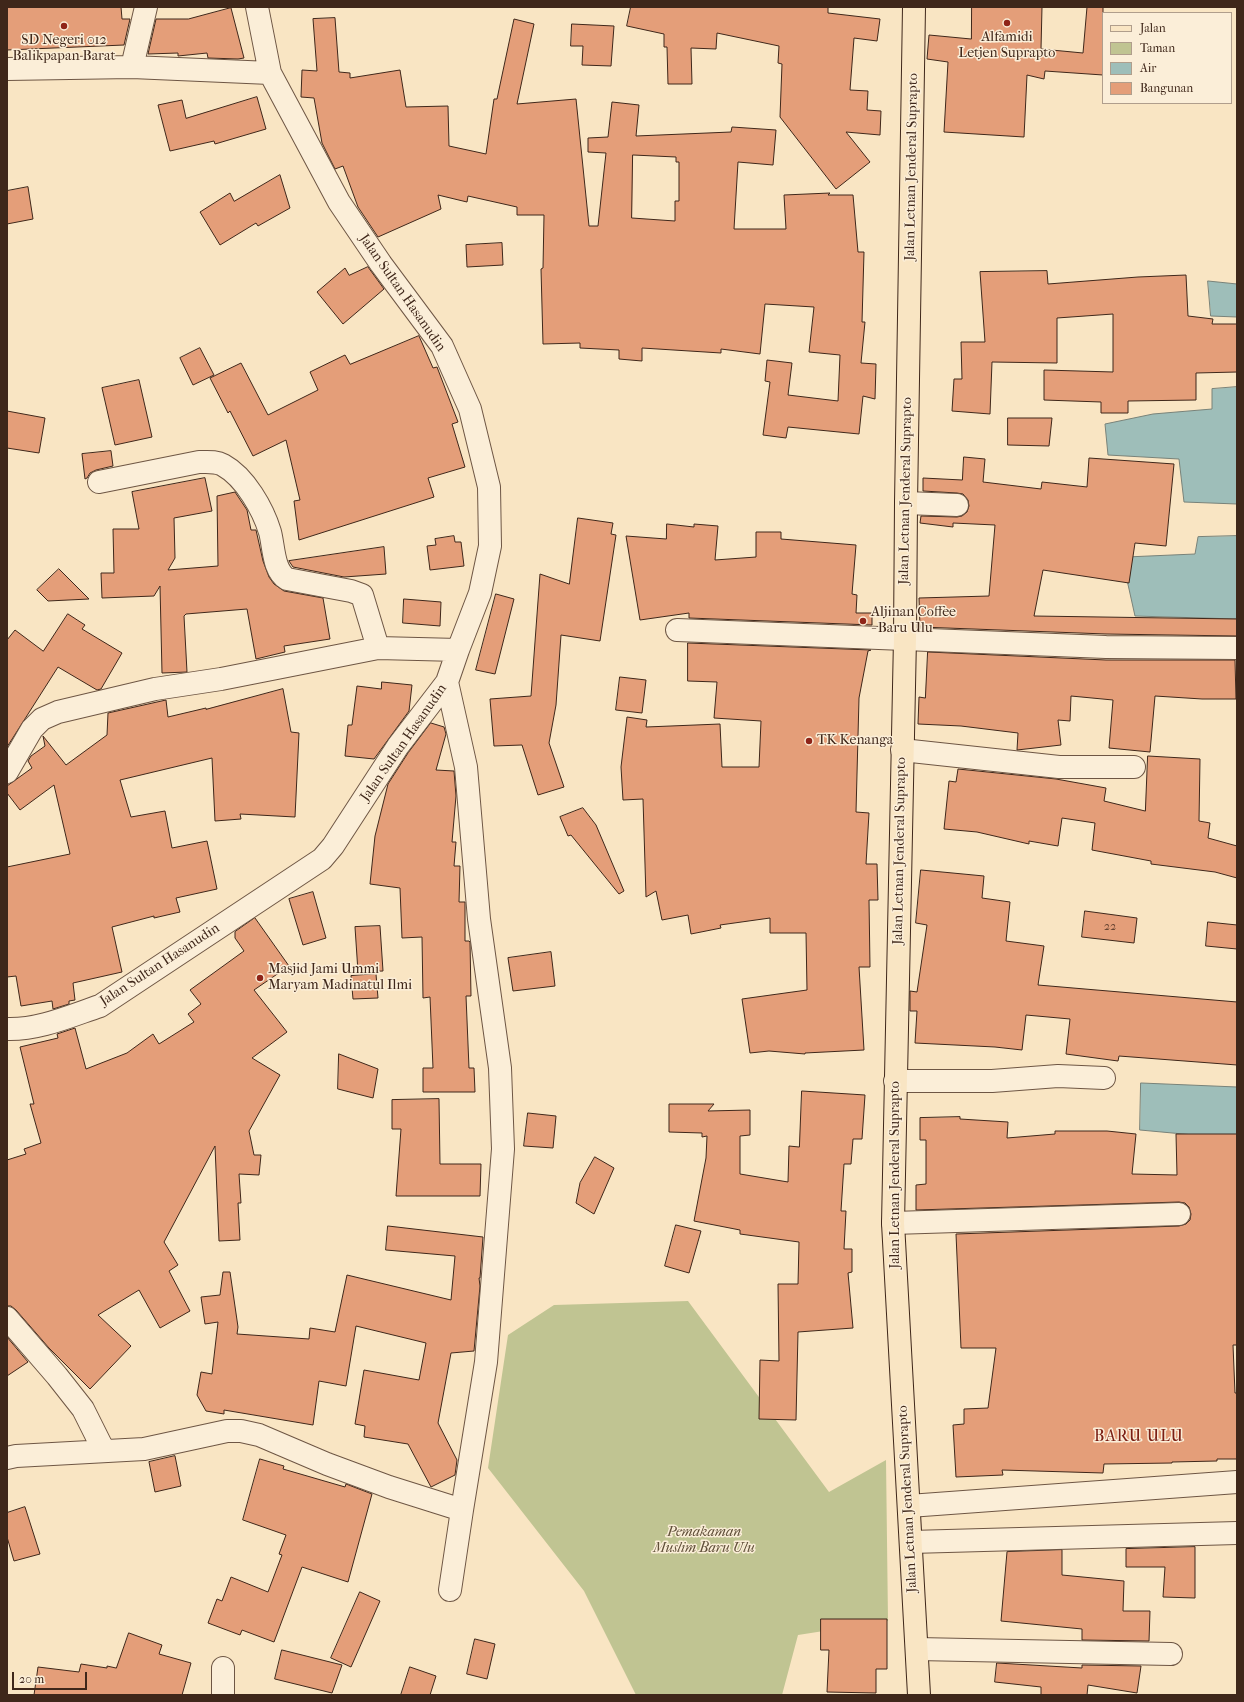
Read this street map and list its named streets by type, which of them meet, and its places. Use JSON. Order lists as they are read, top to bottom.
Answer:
{
  "streets": {
    "main road": ["Jalan Letnan Jenderal Suprapto"],
    "street": ["Jalan Sultan Hasanudin"]
  },
  "districts": ["BARU ULU"],
  "parks": ["Pemakaman Muslim Baru Ulu"],
  "places": [
    "Alfamidi Letjen Suprapto",
    "SD Negeri 012 Balikpapan Barat",
    "Aljinan Coffee - Baru Ulu",
    "TK Kenanga",
    "Masjid Jami Ummi Maryam Madinatul Ilmi"
  ],
  "house_numbers": ["22"],
  "legend": [
    "Jalan",
    "Taman",
    "Air",
    "Bangunan"
  ],
  "scale_bar": "20 m"
}
